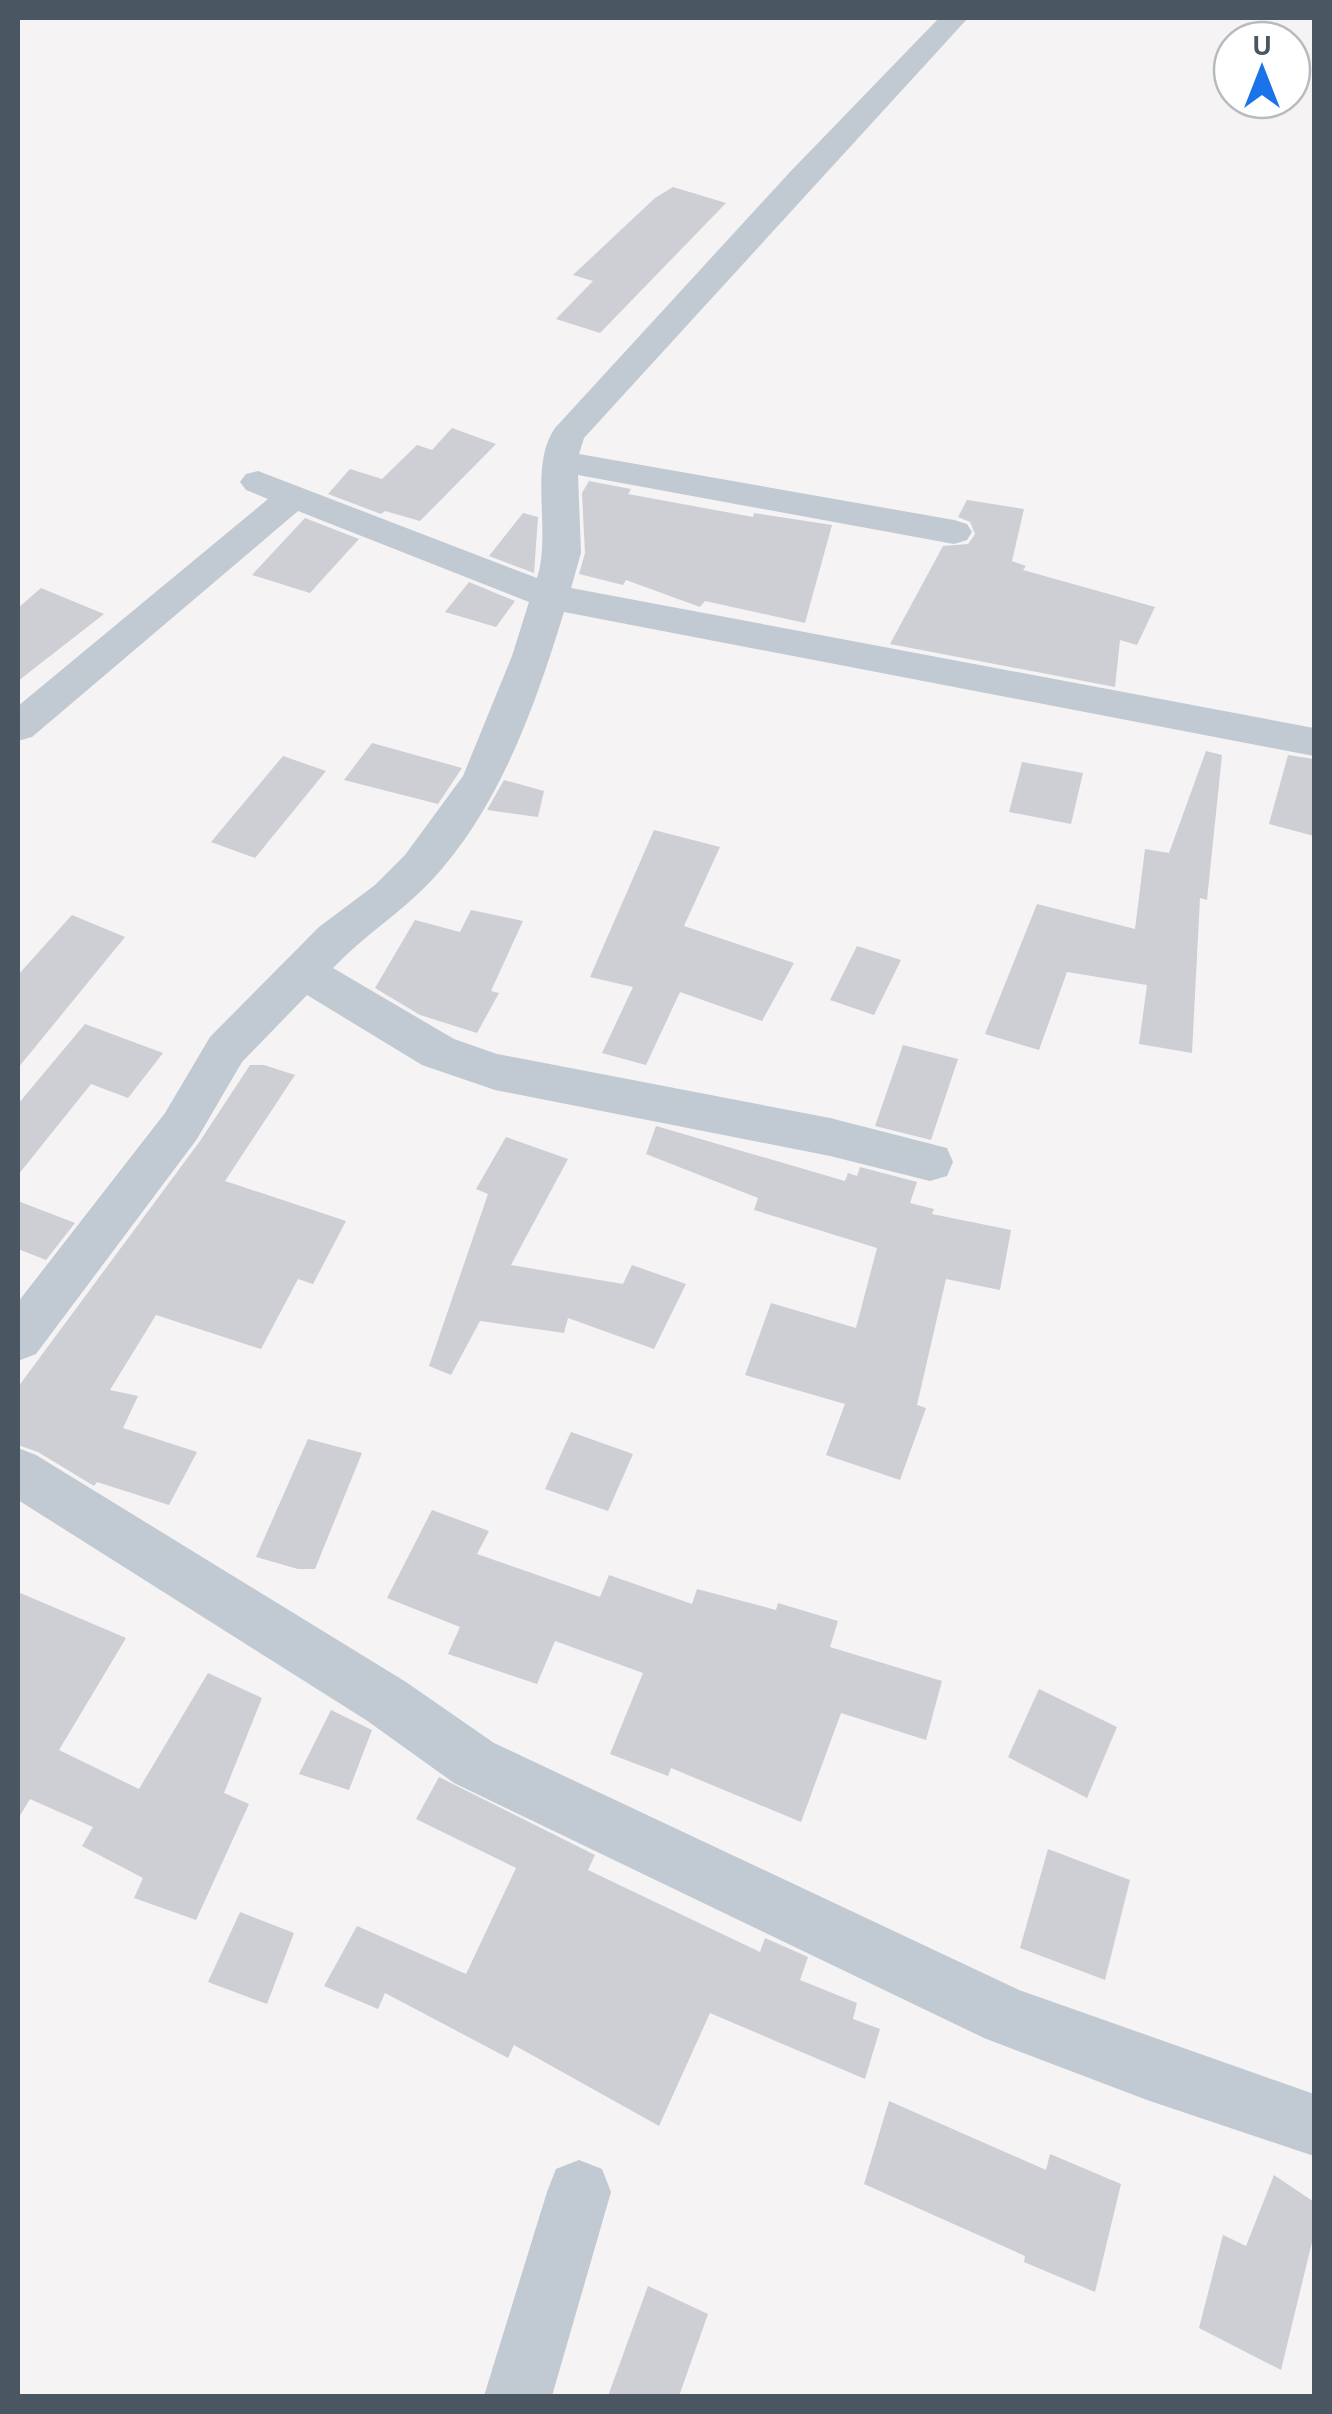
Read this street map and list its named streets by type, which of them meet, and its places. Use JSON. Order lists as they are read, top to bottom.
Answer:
{
  "north": "top"
}
